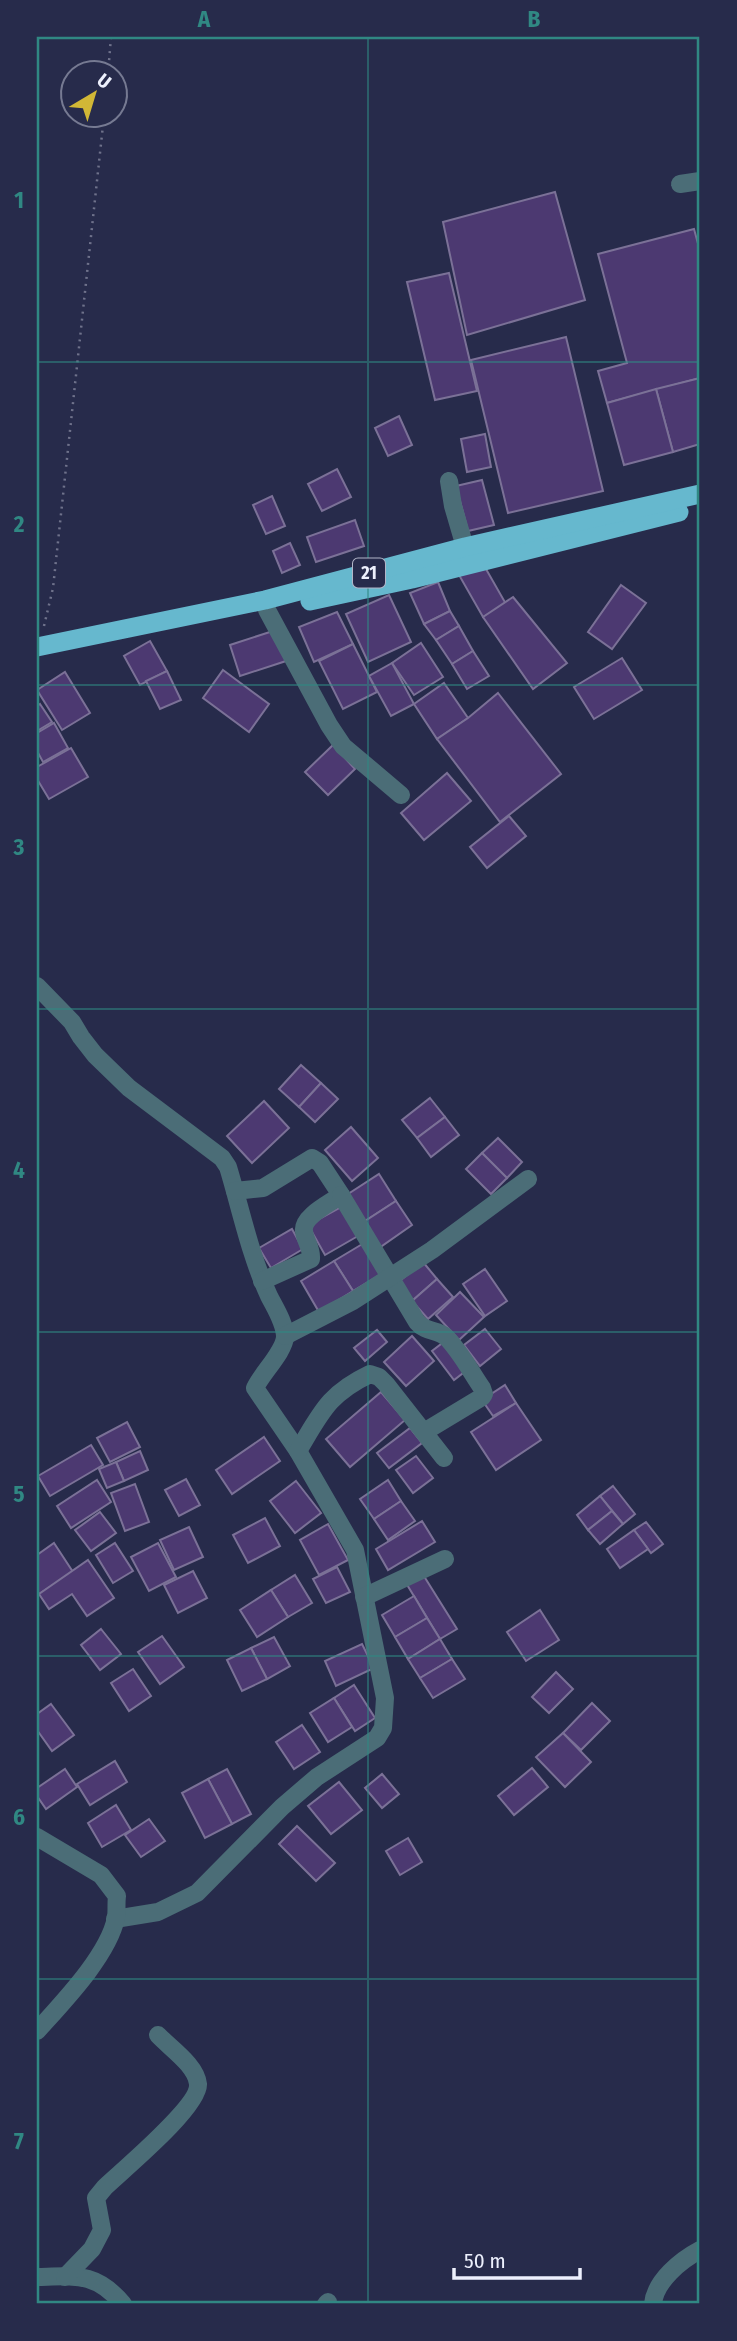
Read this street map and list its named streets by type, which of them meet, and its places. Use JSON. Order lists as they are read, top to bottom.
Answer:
{
  "streets": {
    "highway": ["21"]
  },
  "scale_bar": "50 m",
  "north": "top right",
  "grid": {
    "columns": ["A", "B"],
    "rows": [
      "1",
      "2",
      "3",
      "4",
      "5",
      "6",
      "7"
    ]
  }
}
